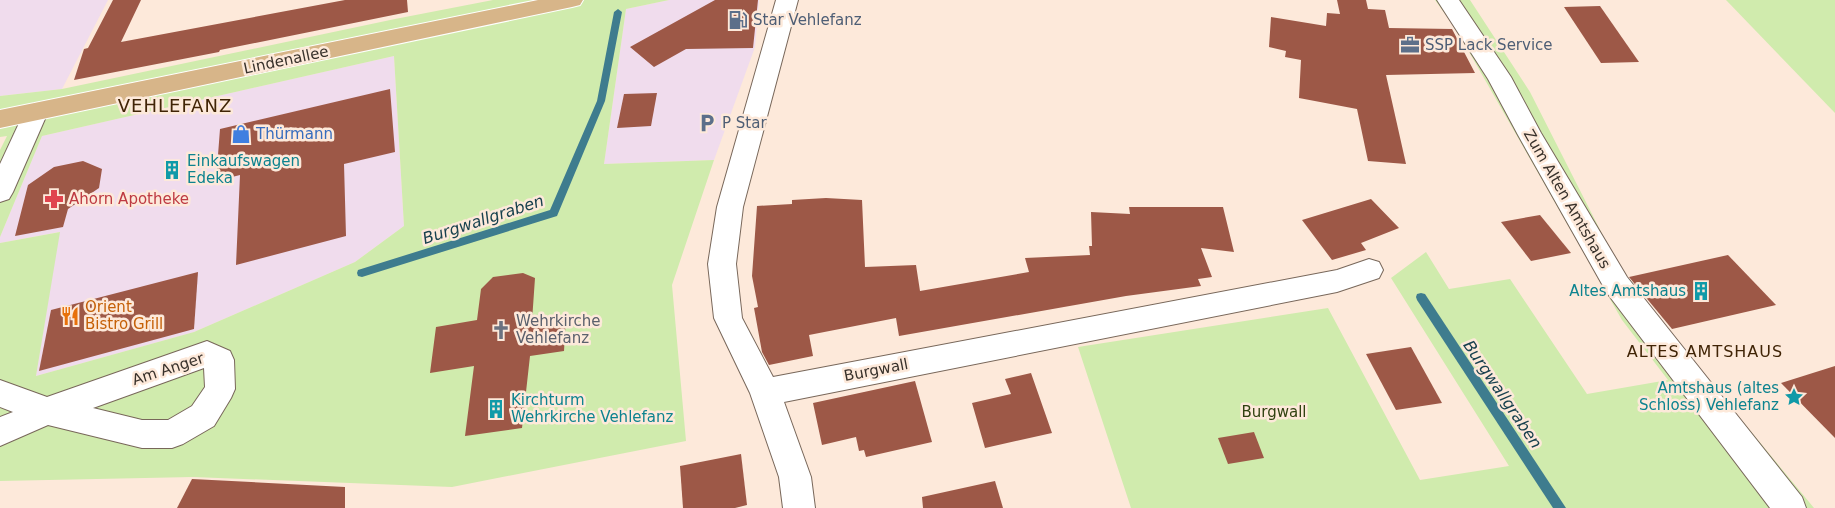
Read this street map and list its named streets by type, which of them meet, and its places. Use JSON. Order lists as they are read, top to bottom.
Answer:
{
  "streets": {
    "main road": ["Lindenallee"],
    "street": ["Zum Alten Amtshaus", "Am Anger", "Burgwall"]
  },
  "districts": ["VEHLEFANZ", "ALTES AMTSHAUS"],
  "water": ["Burgwallgraben"],
  "parks": ["Burgwall"],
  "places": {
    "fuel station": ["Star Vehlefanz"],
    "office": ["SSP Lack Service"],
    "parking": ["P Star"],
    "shop": ["Thürmann"],
    "building": ["Einkaufswagen Edeka", "Altes Amtshaus", "Kirchturm Wehrkirche Vehlefanz"],
    "pharmacy": ["Ahorn Apotheke"],
    "restaurant": ["Orient Bistro Grill"],
    "church": ["Wehrkirche Vehlefanz"],
    "place": ["Amtshaus (altes Schloss) Vehlefanz"]
  }
}
